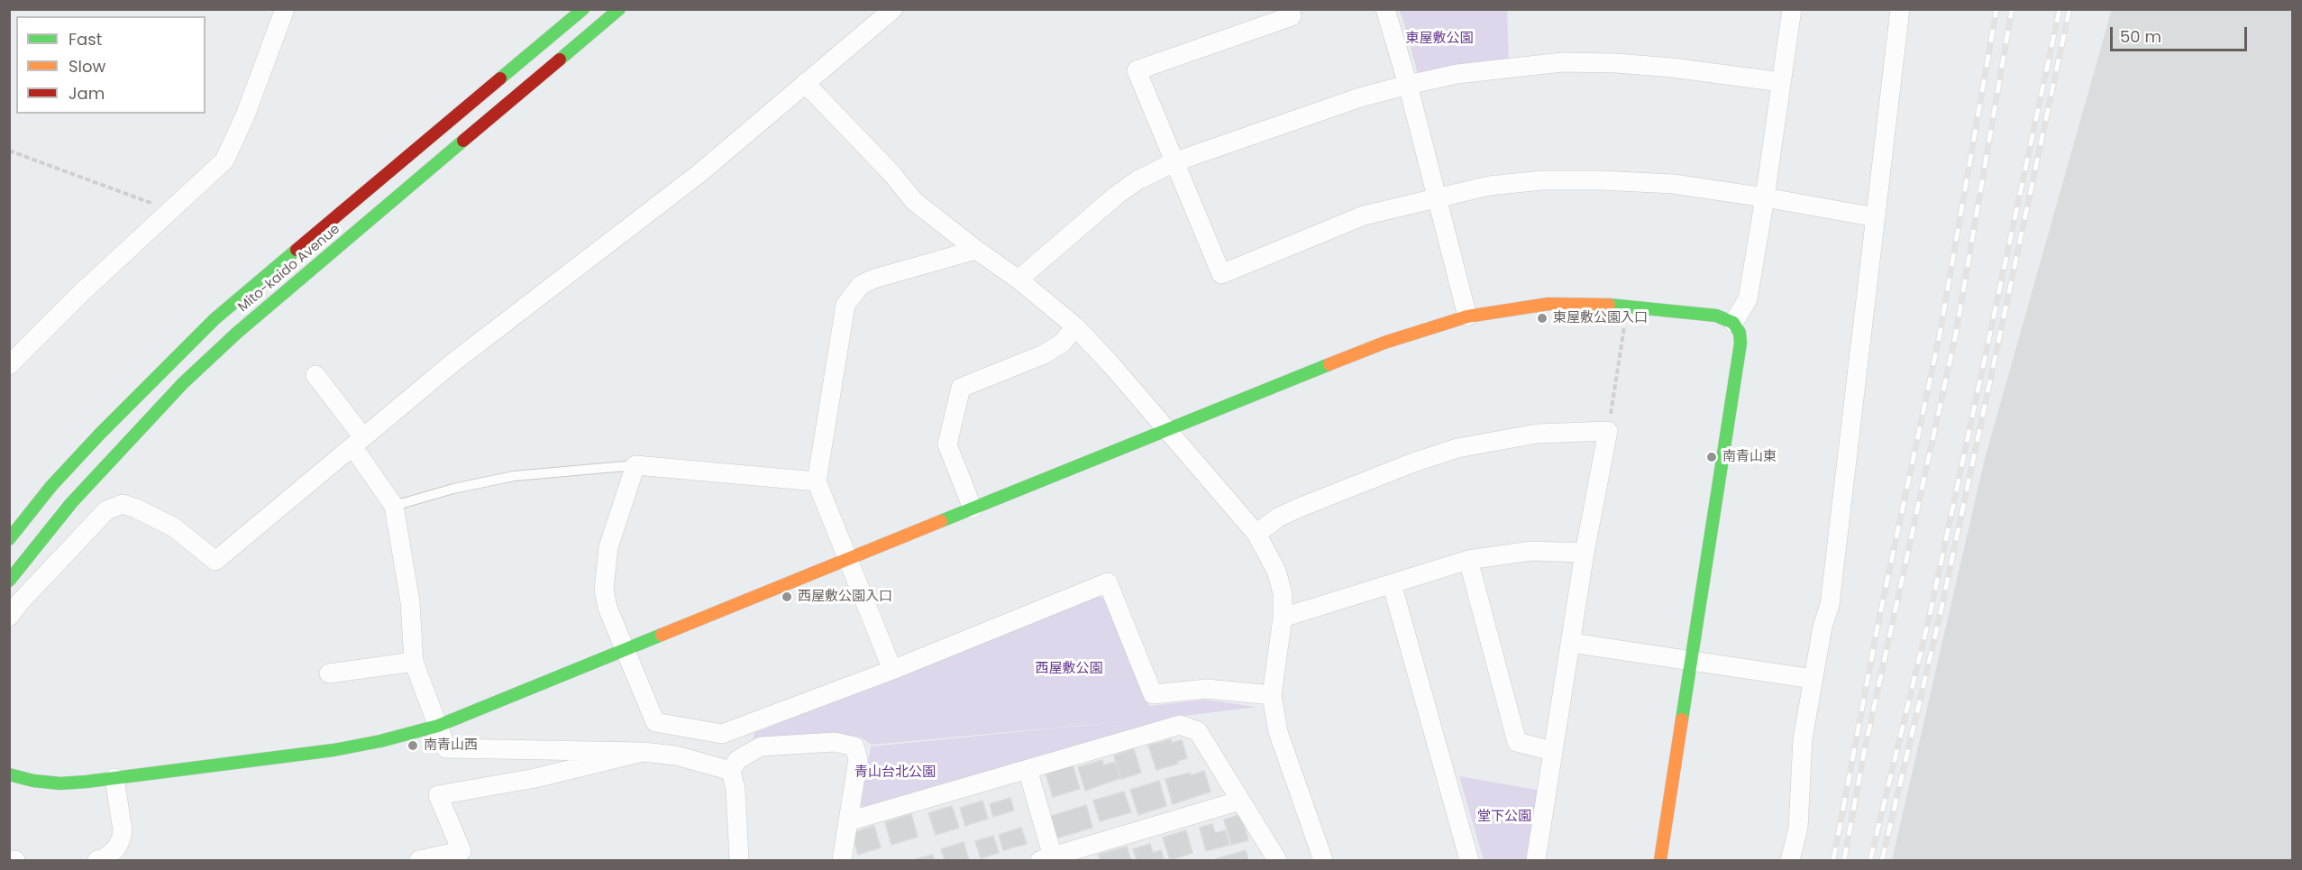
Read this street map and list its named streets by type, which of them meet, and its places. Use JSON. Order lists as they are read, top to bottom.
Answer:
{
  "streets": {
    "main road": ["Mito-kaido Avenue"]
  },
  "parks": [
    "東屋敷公園",
    "西屋敷公園",
    "青山台北公園",
    "堂下公園"
  ],
  "places": [
    "東屋敷公園入口",
    "南青山東",
    "西屋敷公園入口",
    "南青山西"
  ],
  "legend": ["Fast", "Slow", "Jam"],
  "scale_bar": "50 m"
}
